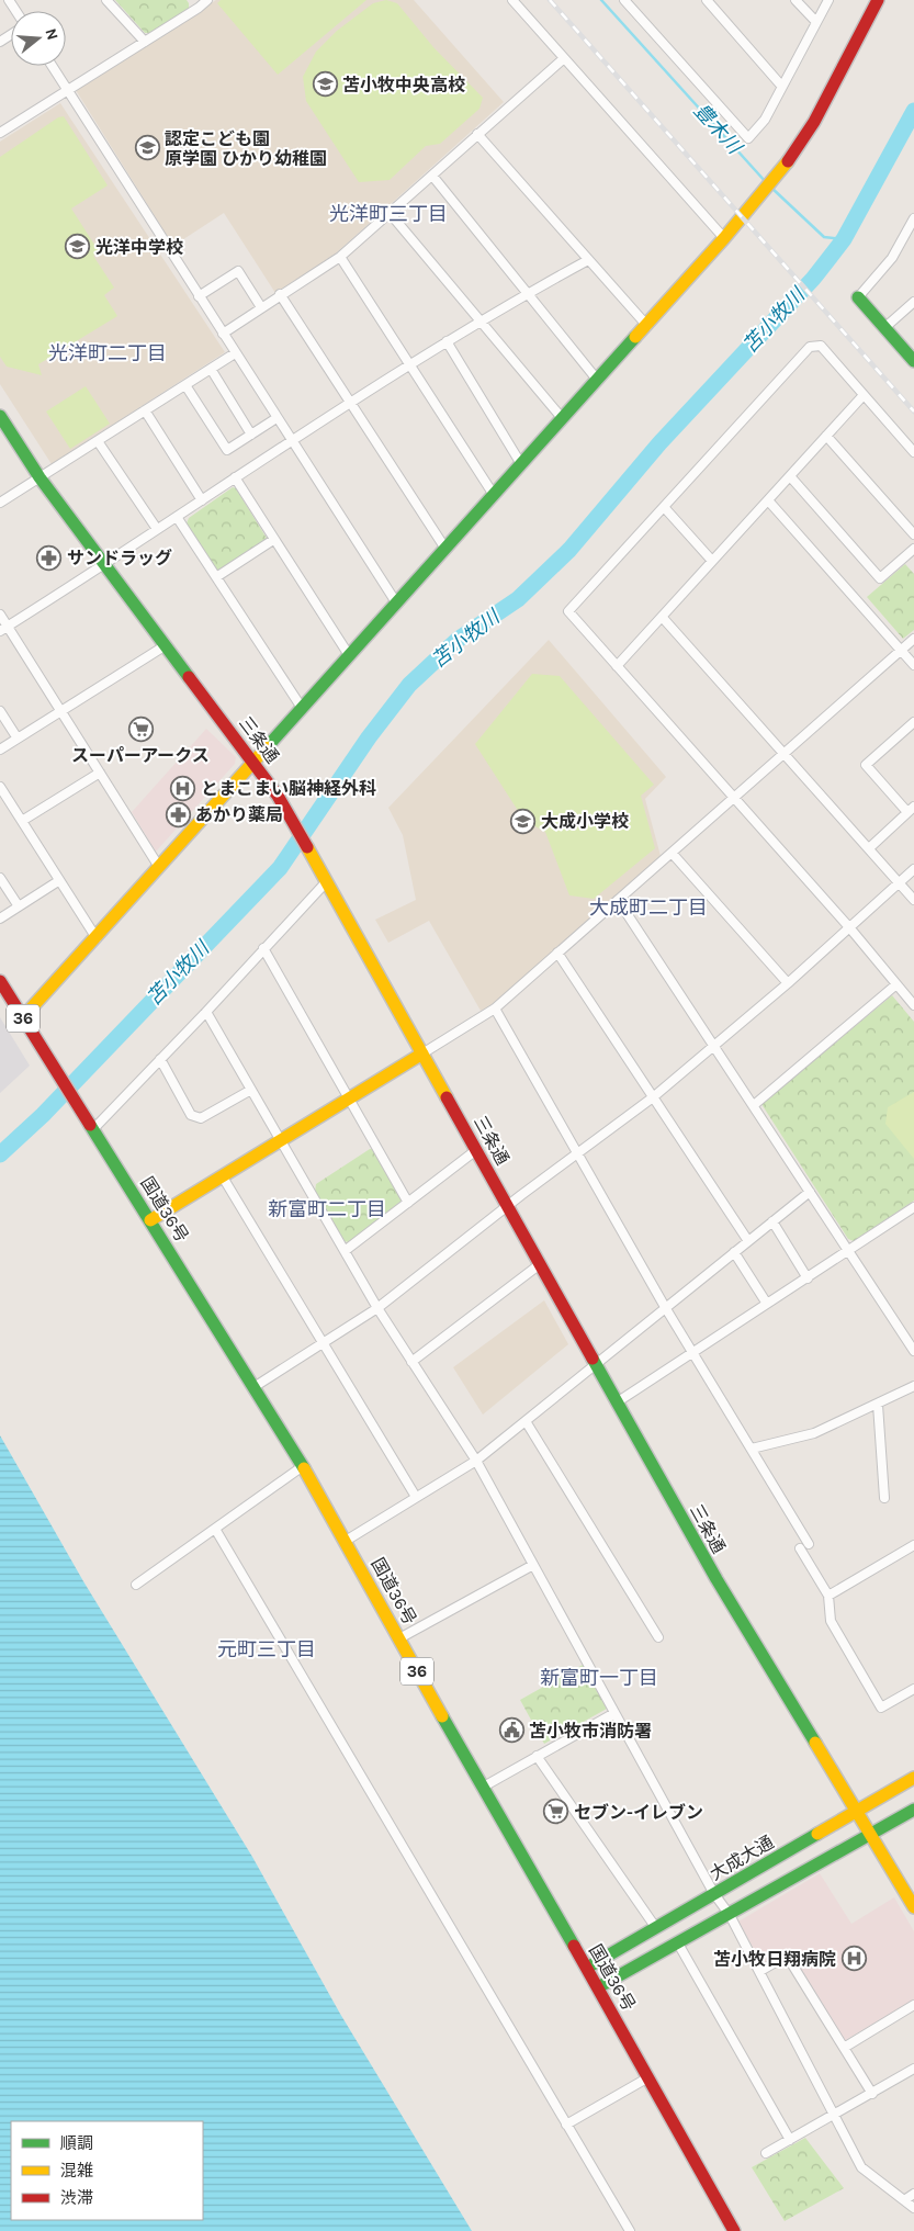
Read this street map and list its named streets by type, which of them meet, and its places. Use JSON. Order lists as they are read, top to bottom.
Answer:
{
  "streets": {
    "main road": [
      "三条通",
      "36",
      "国道36号",
      "大成大通"
    ]
  },
  "crossings": [
    ["三条通", "大成大通"],
    ["国道36号", "大成大通"]
  ],
  "districts": [
    "光洋町三丁目",
    "光洋町二丁目",
    "大成町二丁目",
    "新富町二丁目",
    "元町三丁目",
    "新富町一丁目"
  ],
  "water": ["豊木川", "苫小牧川"],
  "places": {
    "school or university": [
      "苫小牧中央高校",
      "認定こども園 原学園 ひかり幼稚園",
      "光洋中学校",
      "大成小学校"
    ],
    "pharmacy": ["サンドラッグ", "あかり薬局"],
    "supermarket": ["スーパーアークス", "セブン-イレブン"],
    "hospital": ["とまこまい脳神経外科", "苫小牧日翔病院"],
    "public building": ["苫小牧市消防署"]
  },
  "legend": ["順調", "混雑", "渋滞"],
  "north": "right"
}
